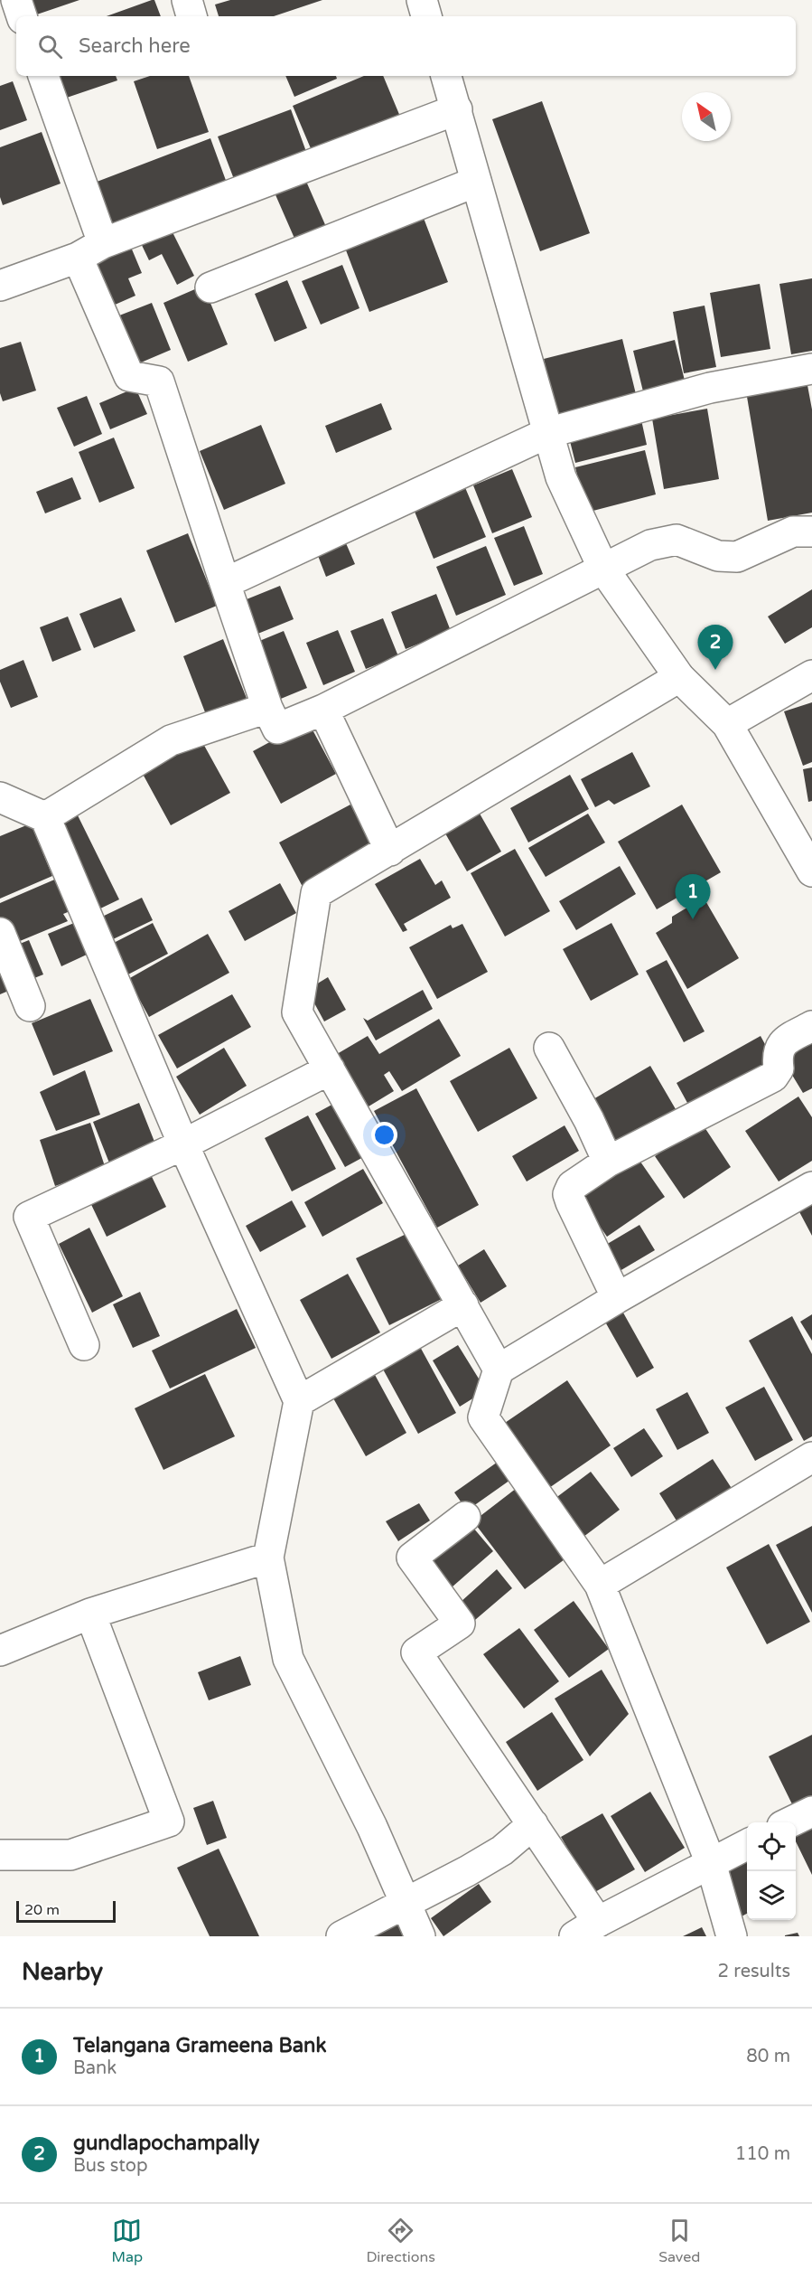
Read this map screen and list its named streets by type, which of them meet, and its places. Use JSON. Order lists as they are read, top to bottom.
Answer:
{
  "scale_bar": "20 m",
  "north": "top left",
  "page": {
    "search": "Search here",
    "pins": ["2", "1"],
    "scale": "20 m",
    "heading": ["Nearby", "2 results"],
    "list": [
      {
        "mark": "1",
        "name": "Telangana Grameena Bank",
        "note": "Bank",
        "value": "80 m"
      },
      {
        "mark": "2",
        "name": "gundlapochampally",
        "note": "Bus stop",
        "value": "110 m"
      }
    ],
    "nav": ["Map", "Directions", "Saved"]
  }
}
